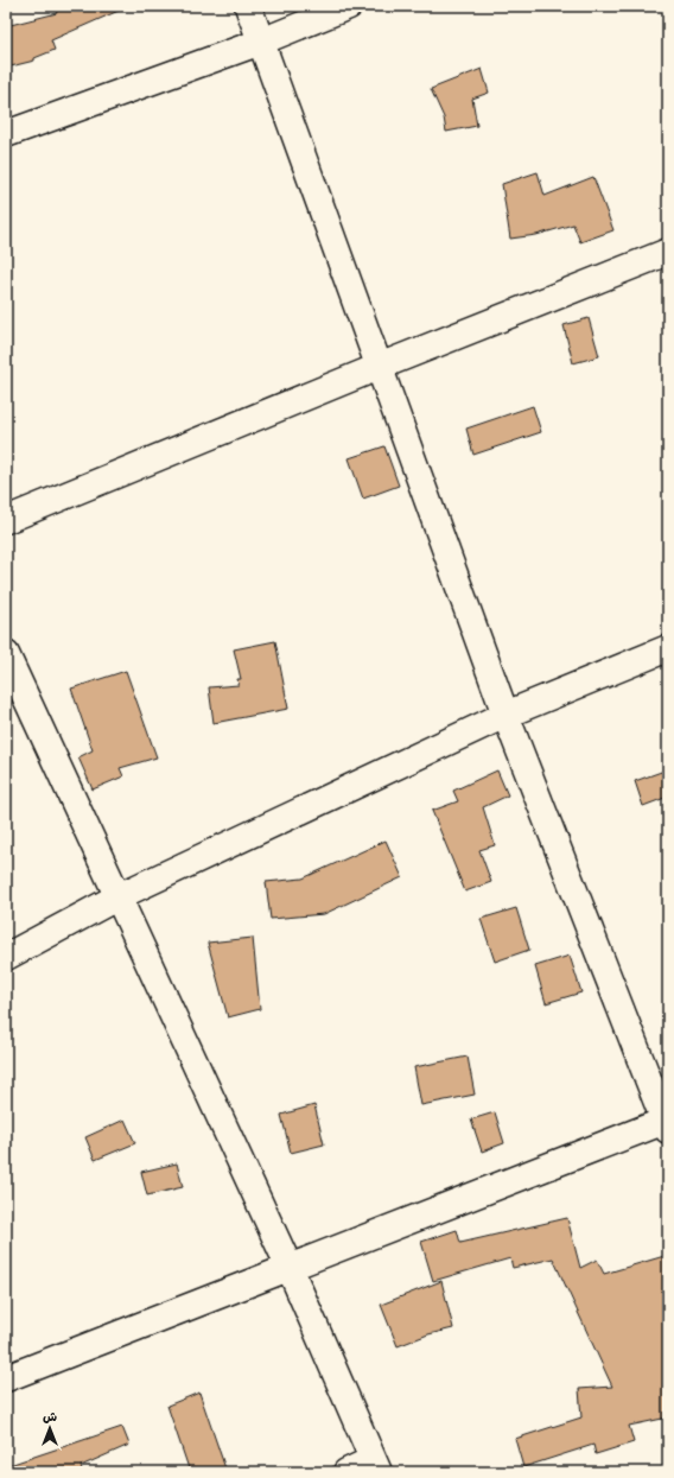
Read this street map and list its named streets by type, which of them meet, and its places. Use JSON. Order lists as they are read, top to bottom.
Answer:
{
  "north": "top"
}
